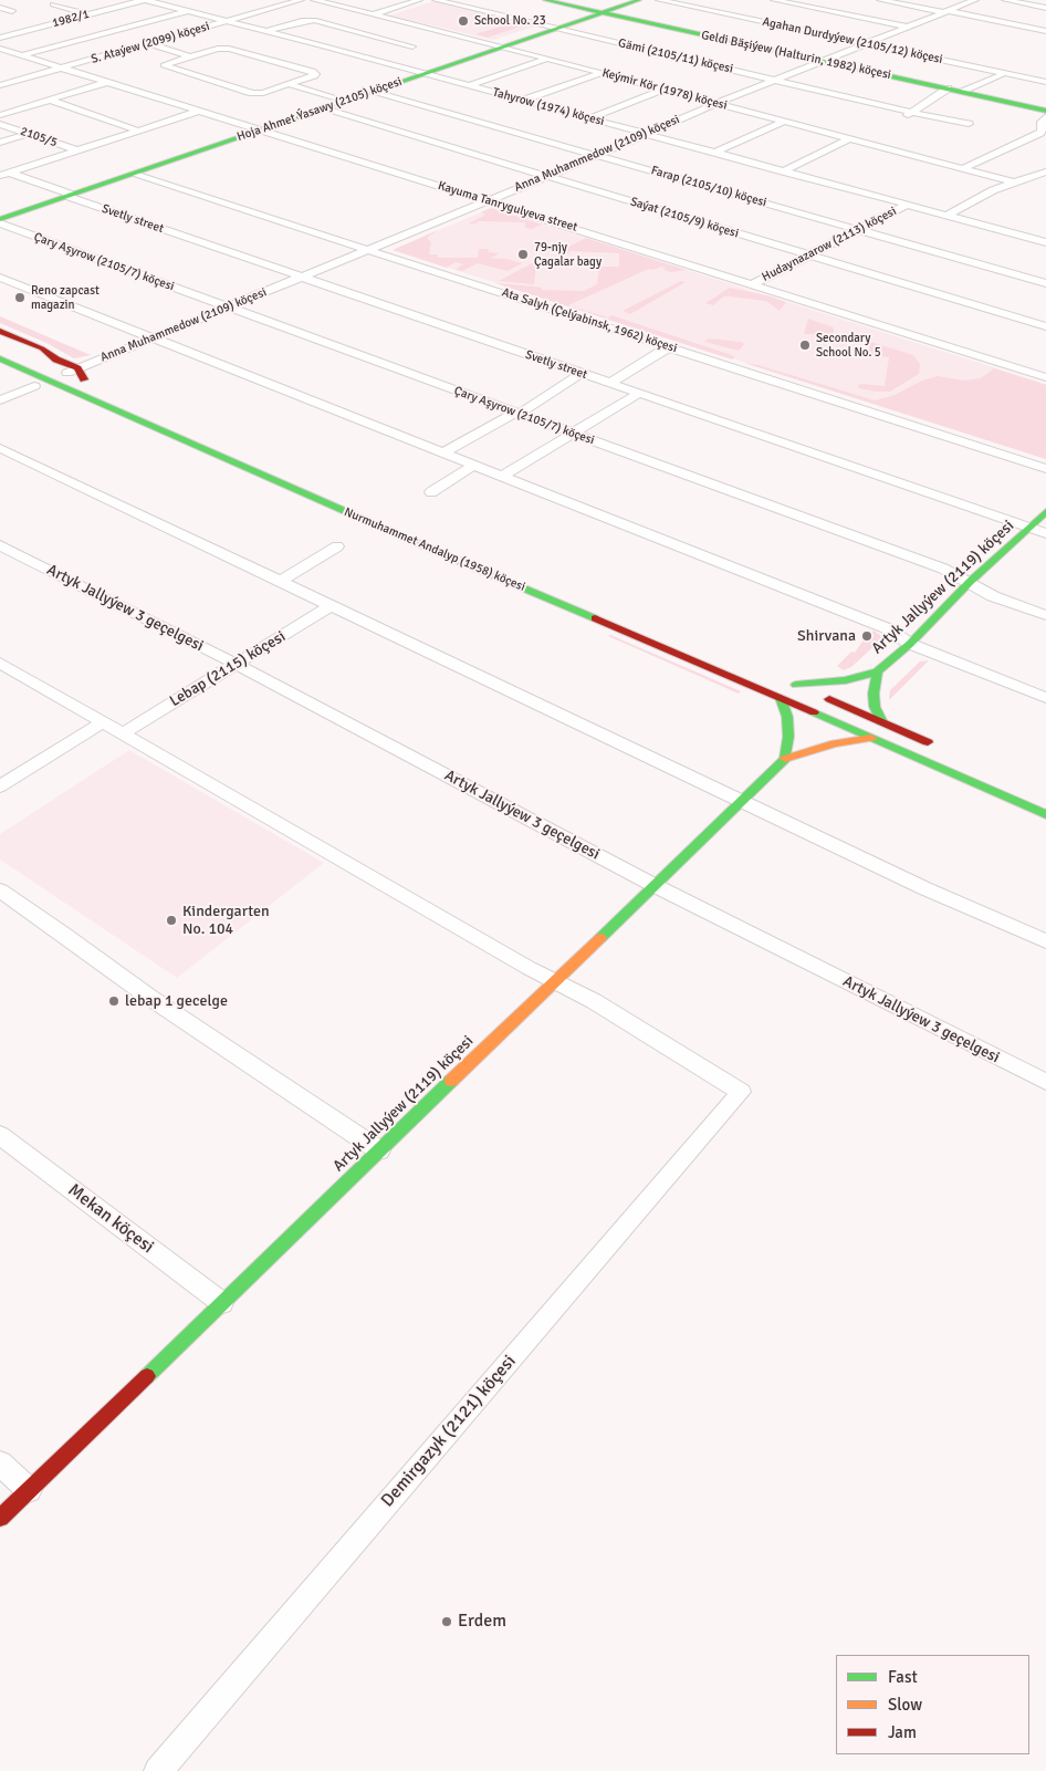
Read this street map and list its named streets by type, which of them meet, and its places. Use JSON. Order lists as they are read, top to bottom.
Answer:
{
  "streets": {
    "street": [
      "1982/1",
      "Agahan Durdyýew (2105/12) köçesi",
      "S. Ataýew (2099) köçesi",
      "Geldi Bäşiýew (Halturin, 1982) köçesi",
      "Gämi (2105/11) köçesi",
      "Keýmir Kör (1978) köçesi",
      "Tahyrow (1974) köçesi",
      "Hoja Ahmet Ýasawy (2105) köçesi",
      "2105/5",
      "Anna Muhammedow (2109) köçesi",
      "Farap (2105/10) köçesi",
      "Kayuma Tanrygulyeva street",
      "Saýat (2105/9) köçesi",
      "Svetly street",
      "Hudaynazarow (2113) köçesi",
      "Çary Aşyrow (2105/7) köçesi",
      "Ata Salyh (Çelýabinsk, 1962) köçesi",
      "Nurmuhammet Andalyp (1958) köçesi",
      "Artyk Jallyýew (2119) köçesi",
      "Artyk Jallyýew 3 geçelgesi",
      "Lebap (2115) köçesi",
      "Mekan köçesi",
      "Demirgazyk (2121) köçesi"
    ]
  },
  "crossings": [
    ["1982/1", "Tahyrow (1974) köçesi"],
    ["Agahan Durdyýew (2105/12) köçesi", "Anna Muhammedow (2109) köçesi"],
    ["S. Ataýew (2099) köçesi", "Tahyrow (1974) köçesi"],
    ["S. Ataýew (2099) köçesi", "Kayuma Tanrygulyeva street"],
    ["Geldi Bäşiýew (Halturin, 1982) köçesi", "Hoja Ahmet Ýasawy (2105) köçesi"],
    ["Geldi Bäşiýew (Halturin, 1982) köçesi", "Anna Muhammedow (2109) köçesi"],
    ["Gämi (2105/11) köçesi", "Hoja Ahmet Ýasawy (2105) köçesi"],
    ["Gämi (2105/11) köçesi", "Anna Muhammedow (2109) köçesi"],
    ["Keýmir Kör (1978) köçesi", "Hoja Ahmet Ýasawy (2105) köçesi"],
    ["Keýmir Kör (1978) köçesi", "Anna Muhammedow (2109) köçesi"],
    ["Tahyrow (1974) köçesi", "Hoja Ahmet Ýasawy (2105) köçesi"],
    ["Tahyrow (1974) köçesi", "Anna Muhammedow (2109) köçesi"],
    ["Tahyrow (1974) köçesi", "Hudaynazarow (2113) köçesi"],
    ["Hoja Ahmet Ýasawy (2105) köçesi", "Farap (2105/10) köçesi"],
    ["Hoja Ahmet Ýasawy (2105) köçesi", "Kayuma Tanrygulyeva street"],
    ["Hoja Ahmet Ýasawy (2105) köçesi", "Saýat (2105/9) köçesi"],
    ["Hoja Ahmet Ýasawy (2105) köçesi", "Svetly street"],
    ["Hoja Ahmet Ýasawy (2105) köçesi", "Ata Salyh (Çelýabinsk, 1962) köçesi"],
    ["Anna Muhammedow (2109) köçesi", "Farap (2105/10) köçesi"],
    ["Anna Muhammedow (2109) köçesi", "Kayuma Tanrygulyeva street"],
    ["Anna Muhammedow (2109) köçesi", "Saýat (2105/9) köçesi"],
    ["Anna Muhammedow (2109) köçesi", "Svetly street"],
    ["Anna Muhammedow (2109) köçesi", "Çary Aşyrow (2105/7) köçesi"],
    ["Anna Muhammedow (2109) köçesi", "Ata Salyh (Çelýabinsk, 1962) köçesi"],
    ["Farap (2105/10) köçesi", "Hudaynazarow (2113) köçesi"],
    ["Kayuma Tanrygulyeva street", "Hudaynazarow (2113) köçesi"],
    ["Saýat (2105/9) köçesi", "Hudaynazarow (2113) köçesi"],
    ["Svetly street", "Artyk Jallyýew (2119) köçesi"],
    ["Çary Aşyrow (2105/7) köçesi", "Artyk Jallyýew (2119) köçesi"],
    ["Artyk Jallyýew (2119) köçesi", "Artyk Jallyýew 3 geçelgesi"],
    ["Artyk Jallyýew (2119) köçesi", "Mekan köçesi"],
    ["Artyk Jallyýew (2119) köçesi", "Demirgazyk (2121) köçesi"],
    ["Artyk Jallyýew 3 geçelgesi", "Lebap (2115) köçesi"]
  ],
  "places": [
    "School No. 23",
    "79-njy Çagalar bagy",
    "Reno zapcast magazin",
    "Secondary School No. 5",
    "Shirvana",
    "Kindergarten No. 104",
    "lebap 1 gecelge",
    "Erdem"
  ],
  "legend": ["Fast", "Slow", "Jam"]
}
